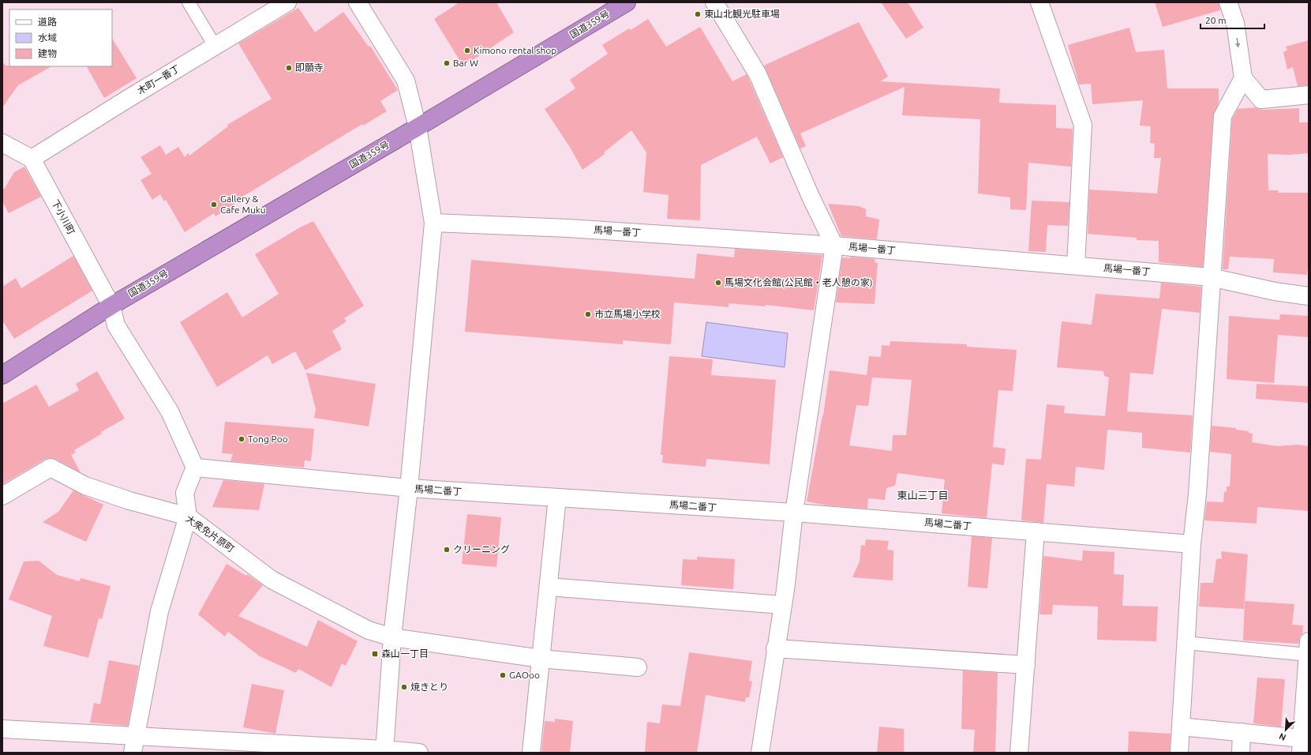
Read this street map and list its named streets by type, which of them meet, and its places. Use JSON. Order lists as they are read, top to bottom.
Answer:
{
  "streets": {
    "highway": ["国道359号"],
    "street": [
      "木町一番丁",
      "下小川町",
      "馬場一番丁",
      "馬場二番丁",
      "大衆免片原町"
    ]
  },
  "crossings": [
    ["国道359号", "下小川町"],
    ["木町一番丁", "下小川町"],
    ["下小川町", "馬場二番丁"]
  ],
  "districts": ["東山三丁目"],
  "places": {
    "other": [
      "東山北観光駐車場",
      "Kimono rental shop",
      "Bar W",
      "即願寺",
      "Gallery & Cafe Muku",
      "馬場文化会館(公民館・老人憩の家)",
      "市立馬場小学校",
      "Tong Poo",
      "クリーニング",
      "GAOoo",
      "焼きとり"
    ],
    "transit": ["森山一丁目"]
  },
  "legend": ["道路", "水域", "建物"],
  "scale_bar": "20 m",
  "north": "bottom left"
}
